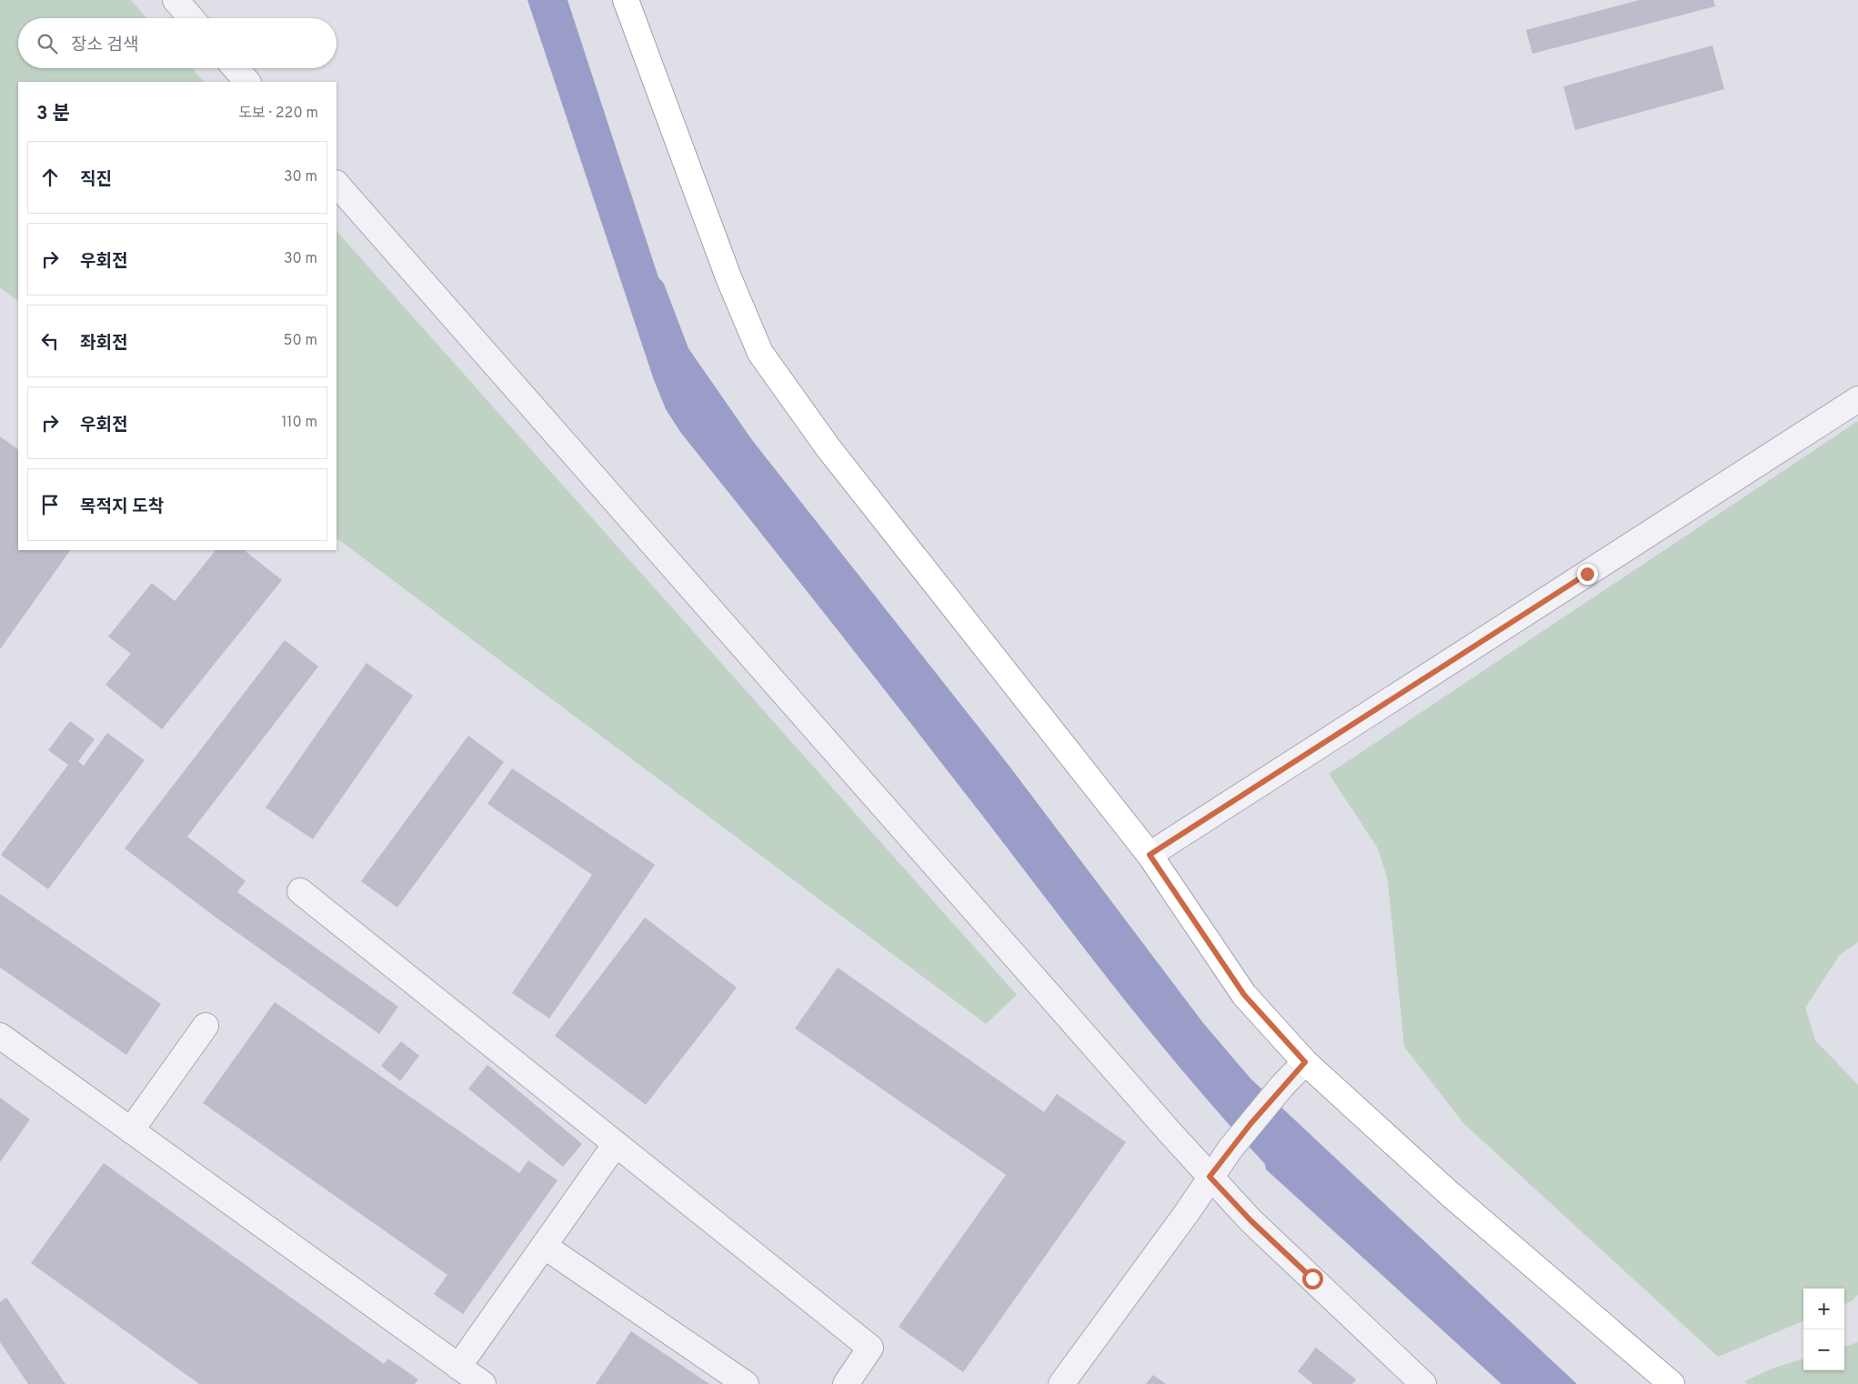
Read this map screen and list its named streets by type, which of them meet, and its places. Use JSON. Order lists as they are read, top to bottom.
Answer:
{
  "page": {
    "search": "장소 검색",
    "heading": ["3 분", "도보 · 220 m"],
    "list": [
      ["직진", "30 m"],
      ["우회전", "30 m"],
      ["좌회전", "50 m"],
      ["우회전", "110 m"],
      "목적지 도착"
    ],
    "map_buttons": ["+", "−"]
  }
}
